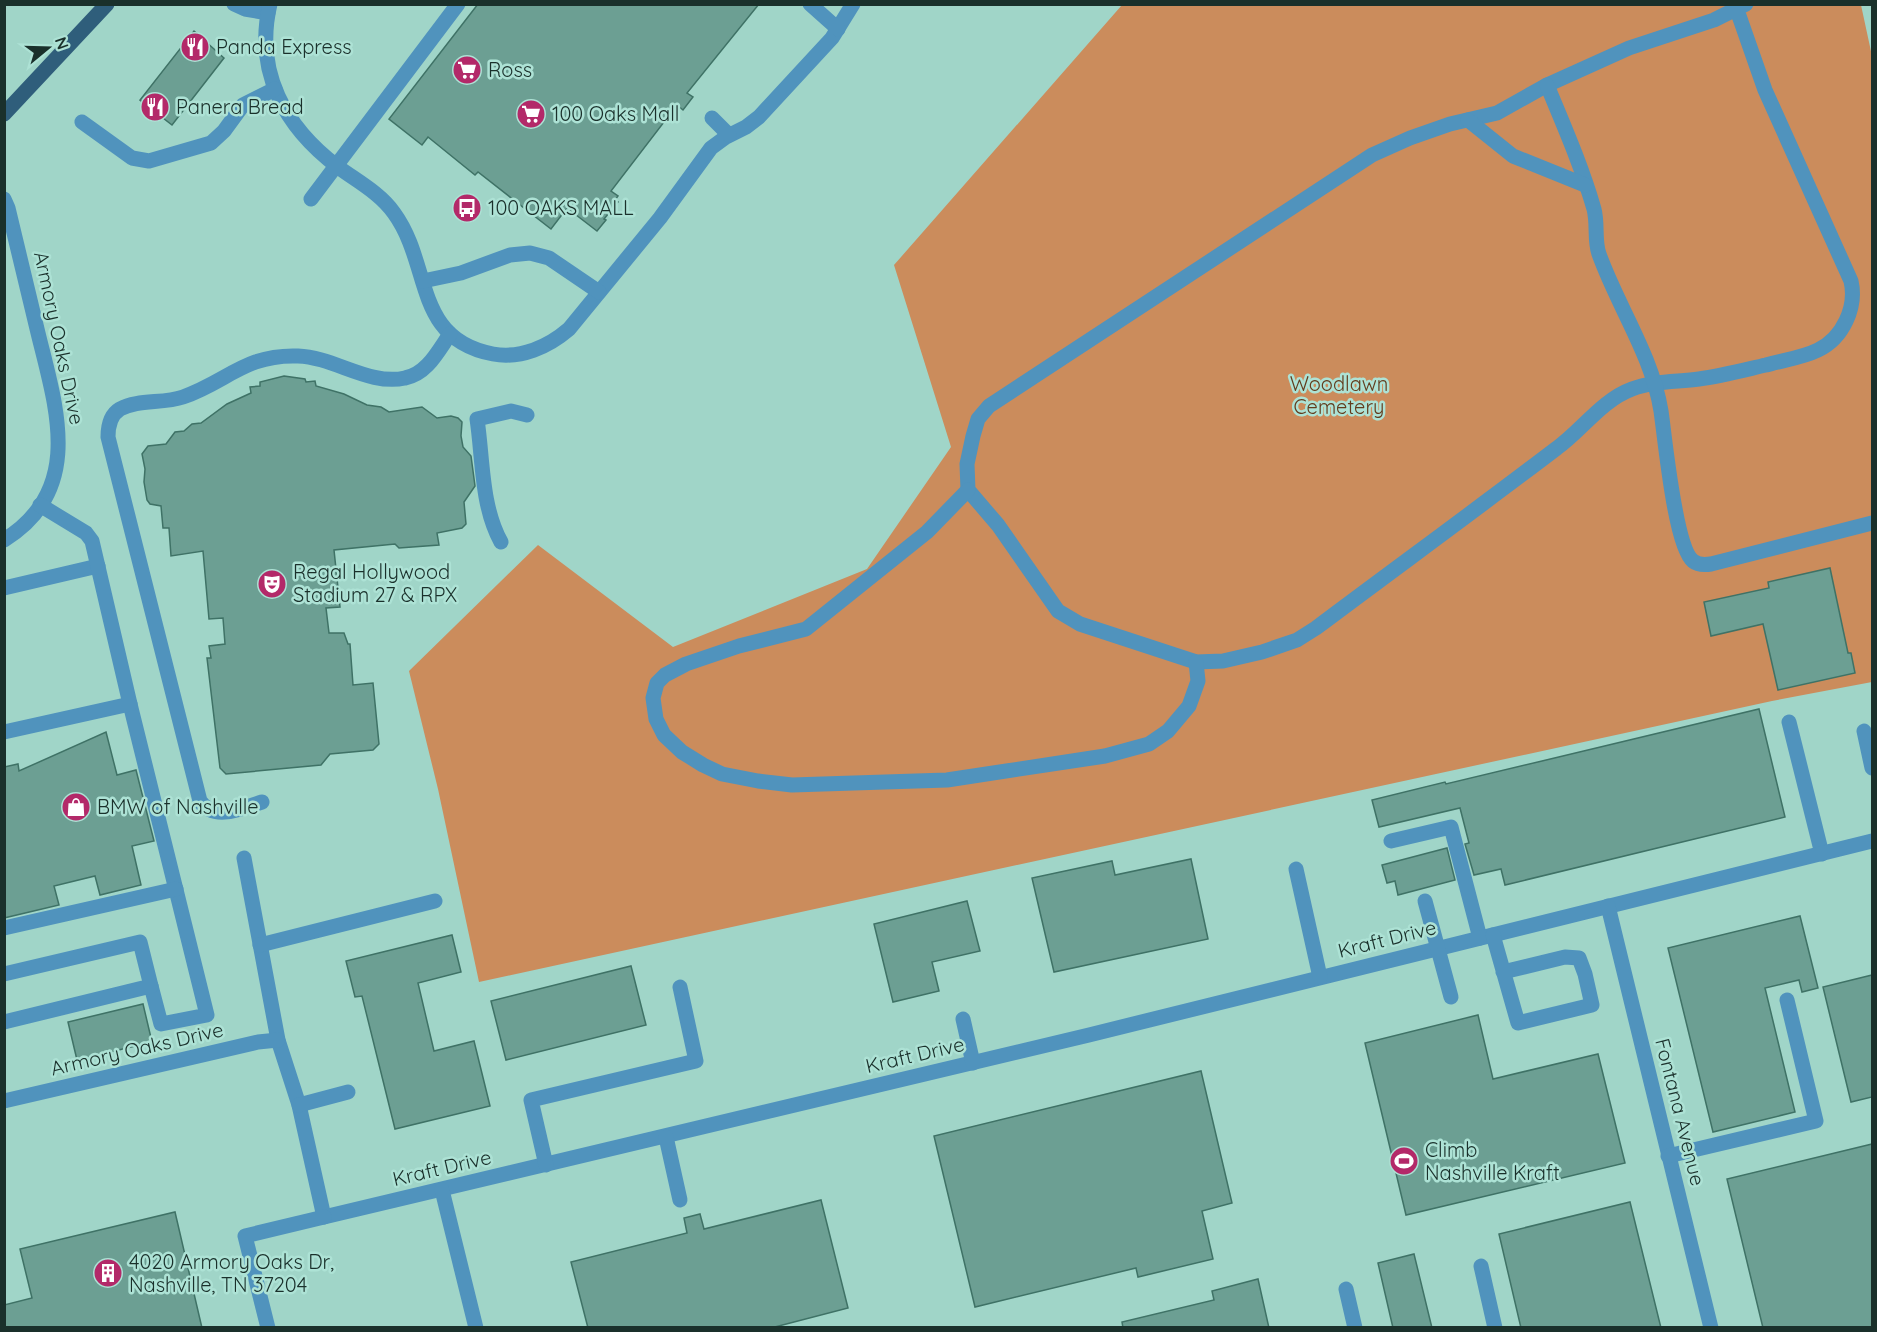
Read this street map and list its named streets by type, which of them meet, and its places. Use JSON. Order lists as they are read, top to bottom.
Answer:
{
  "streets": {
    "street": ["Armory Oaks Drive", "Kraft Drive", "Fontana Avenue"]
  },
  "crossings": [
    ["Kraft Drive", "Fontana Avenue"]
  ],
  "parks": ["Woodlawn Cemetery"],
  "places": {
    "restaurant": ["Panda Express", "Panera Bread"],
    "supermarket": ["Ross", "100 Oaks Mall"],
    "bus stop": ["100 OAKS MALL"],
    "theatre": ["Regal Hollywood Stadium 27 & RPX"],
    "shop": ["BMW of Nashville"],
    "sports": ["Climb Nashville Kraft"],
    "building": ["4020 Armory Oaks Dr, Nashville, TN 37204"]
  },
  "north": "right"
}
